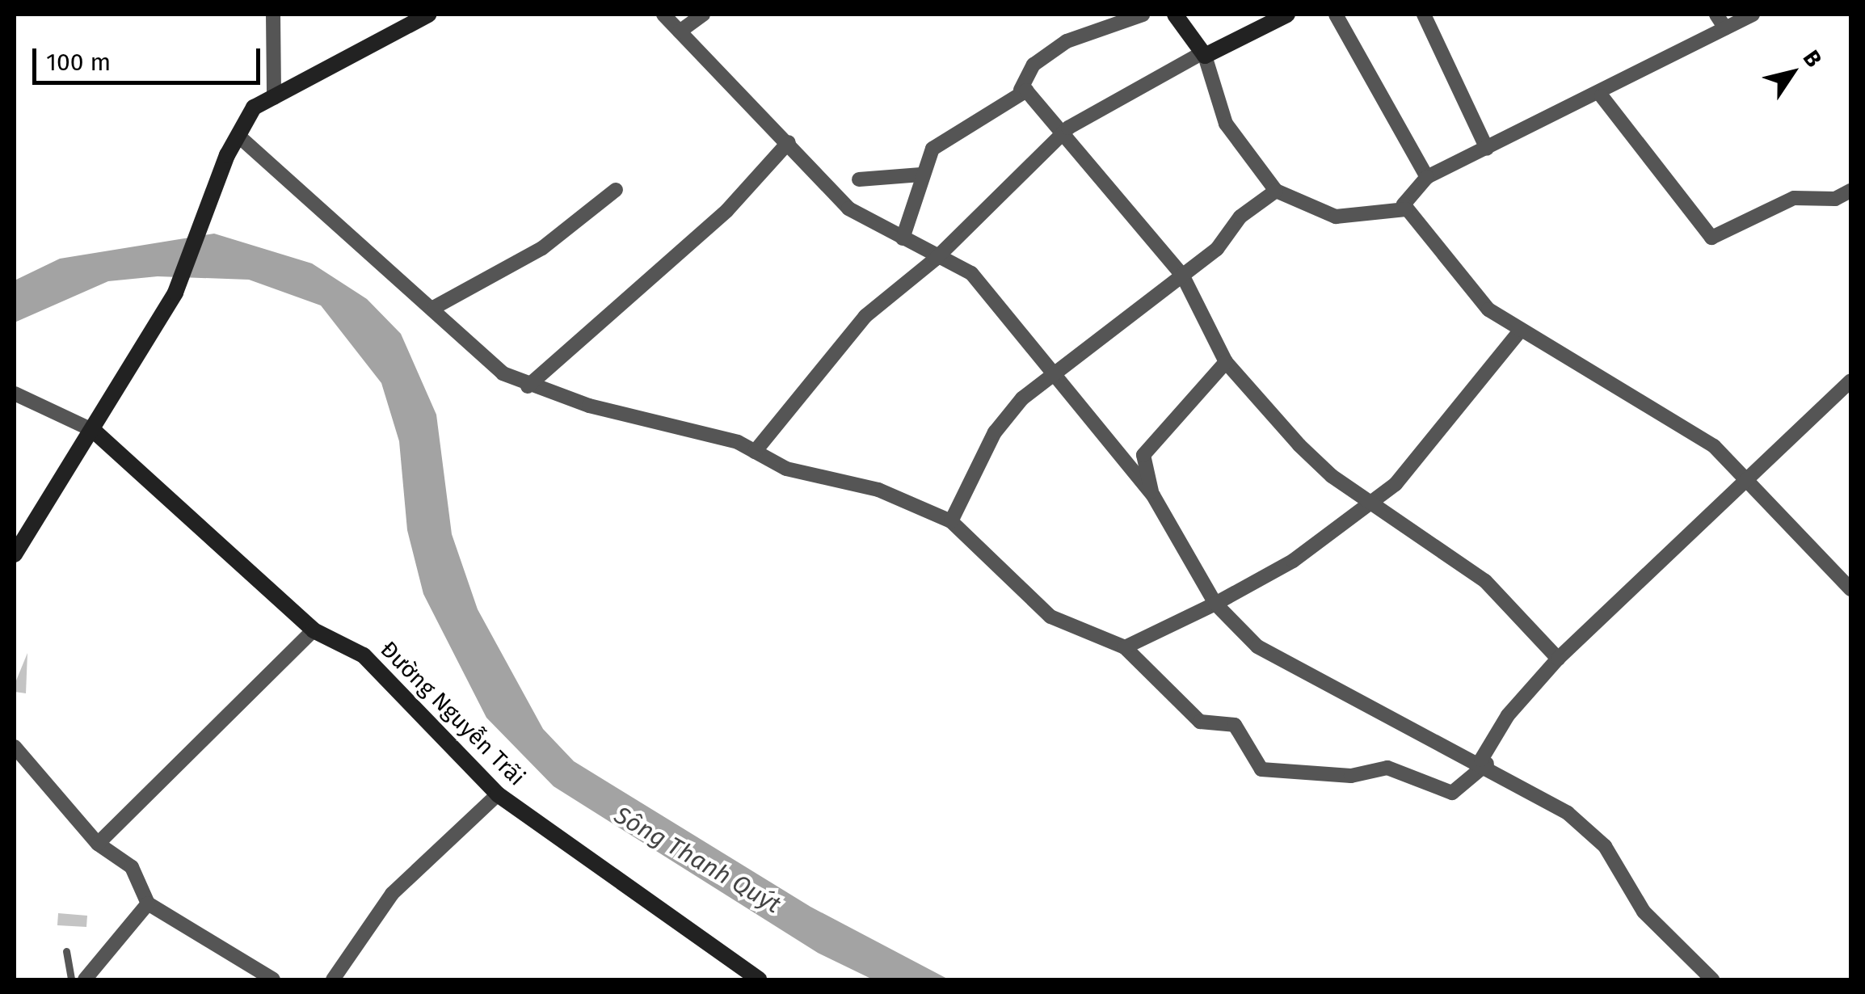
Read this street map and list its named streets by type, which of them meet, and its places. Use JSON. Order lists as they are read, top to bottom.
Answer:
{
  "streets": {
    "street": ["Đường Nguyễn Trãi"]
  },
  "water": ["Sông Thanh Quýt"],
  "scale_bar": "100 m",
  "north": "top right"
}
